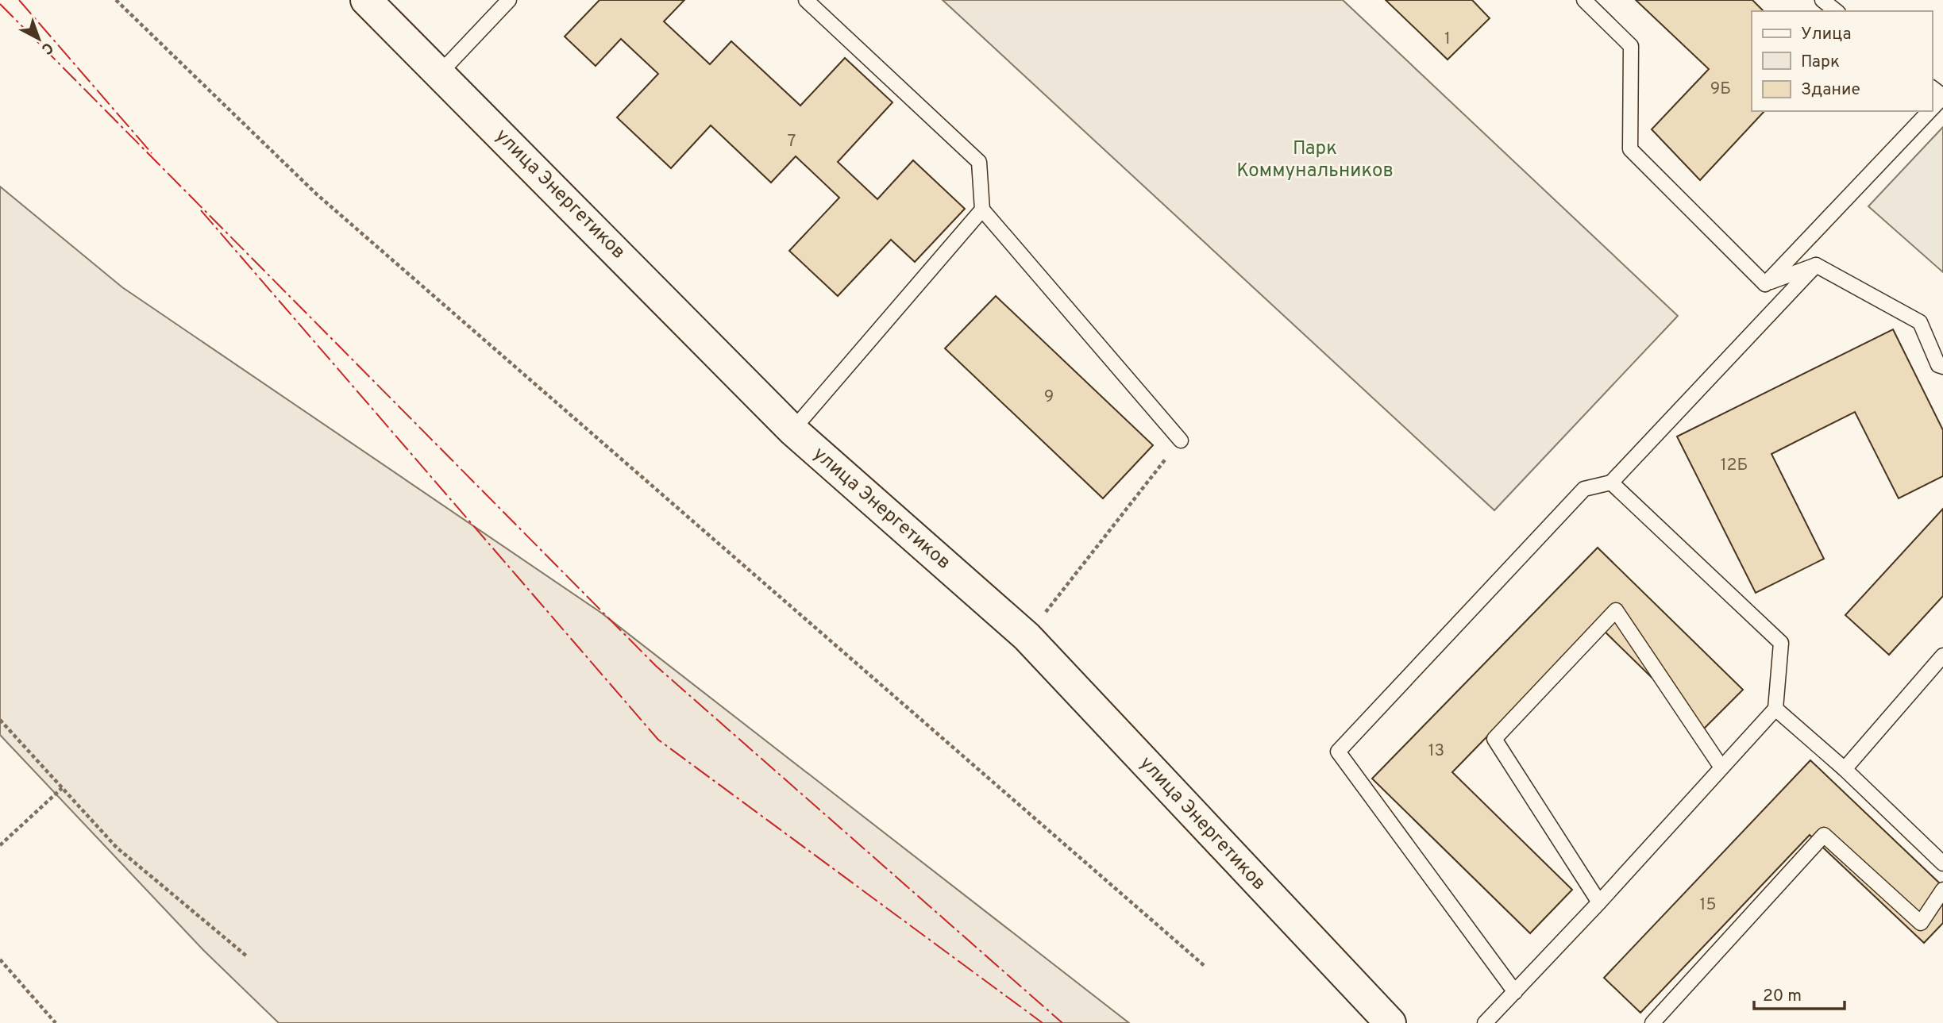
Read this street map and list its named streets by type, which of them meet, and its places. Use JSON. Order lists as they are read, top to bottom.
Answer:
{
  "streets": {
    "street": ["улица Энергетиков"]
  },
  "parks": ["Парк Коммунальников"],
  "house_numbers": [
    "1",
    "9Б",
    "7",
    "9",
    "12Б",
    "13",
    "15"
  ],
  "legend": ["Улица", "Парк", "Здание"],
  "scale_bar": "20 m",
  "north": "bottom right"
}
